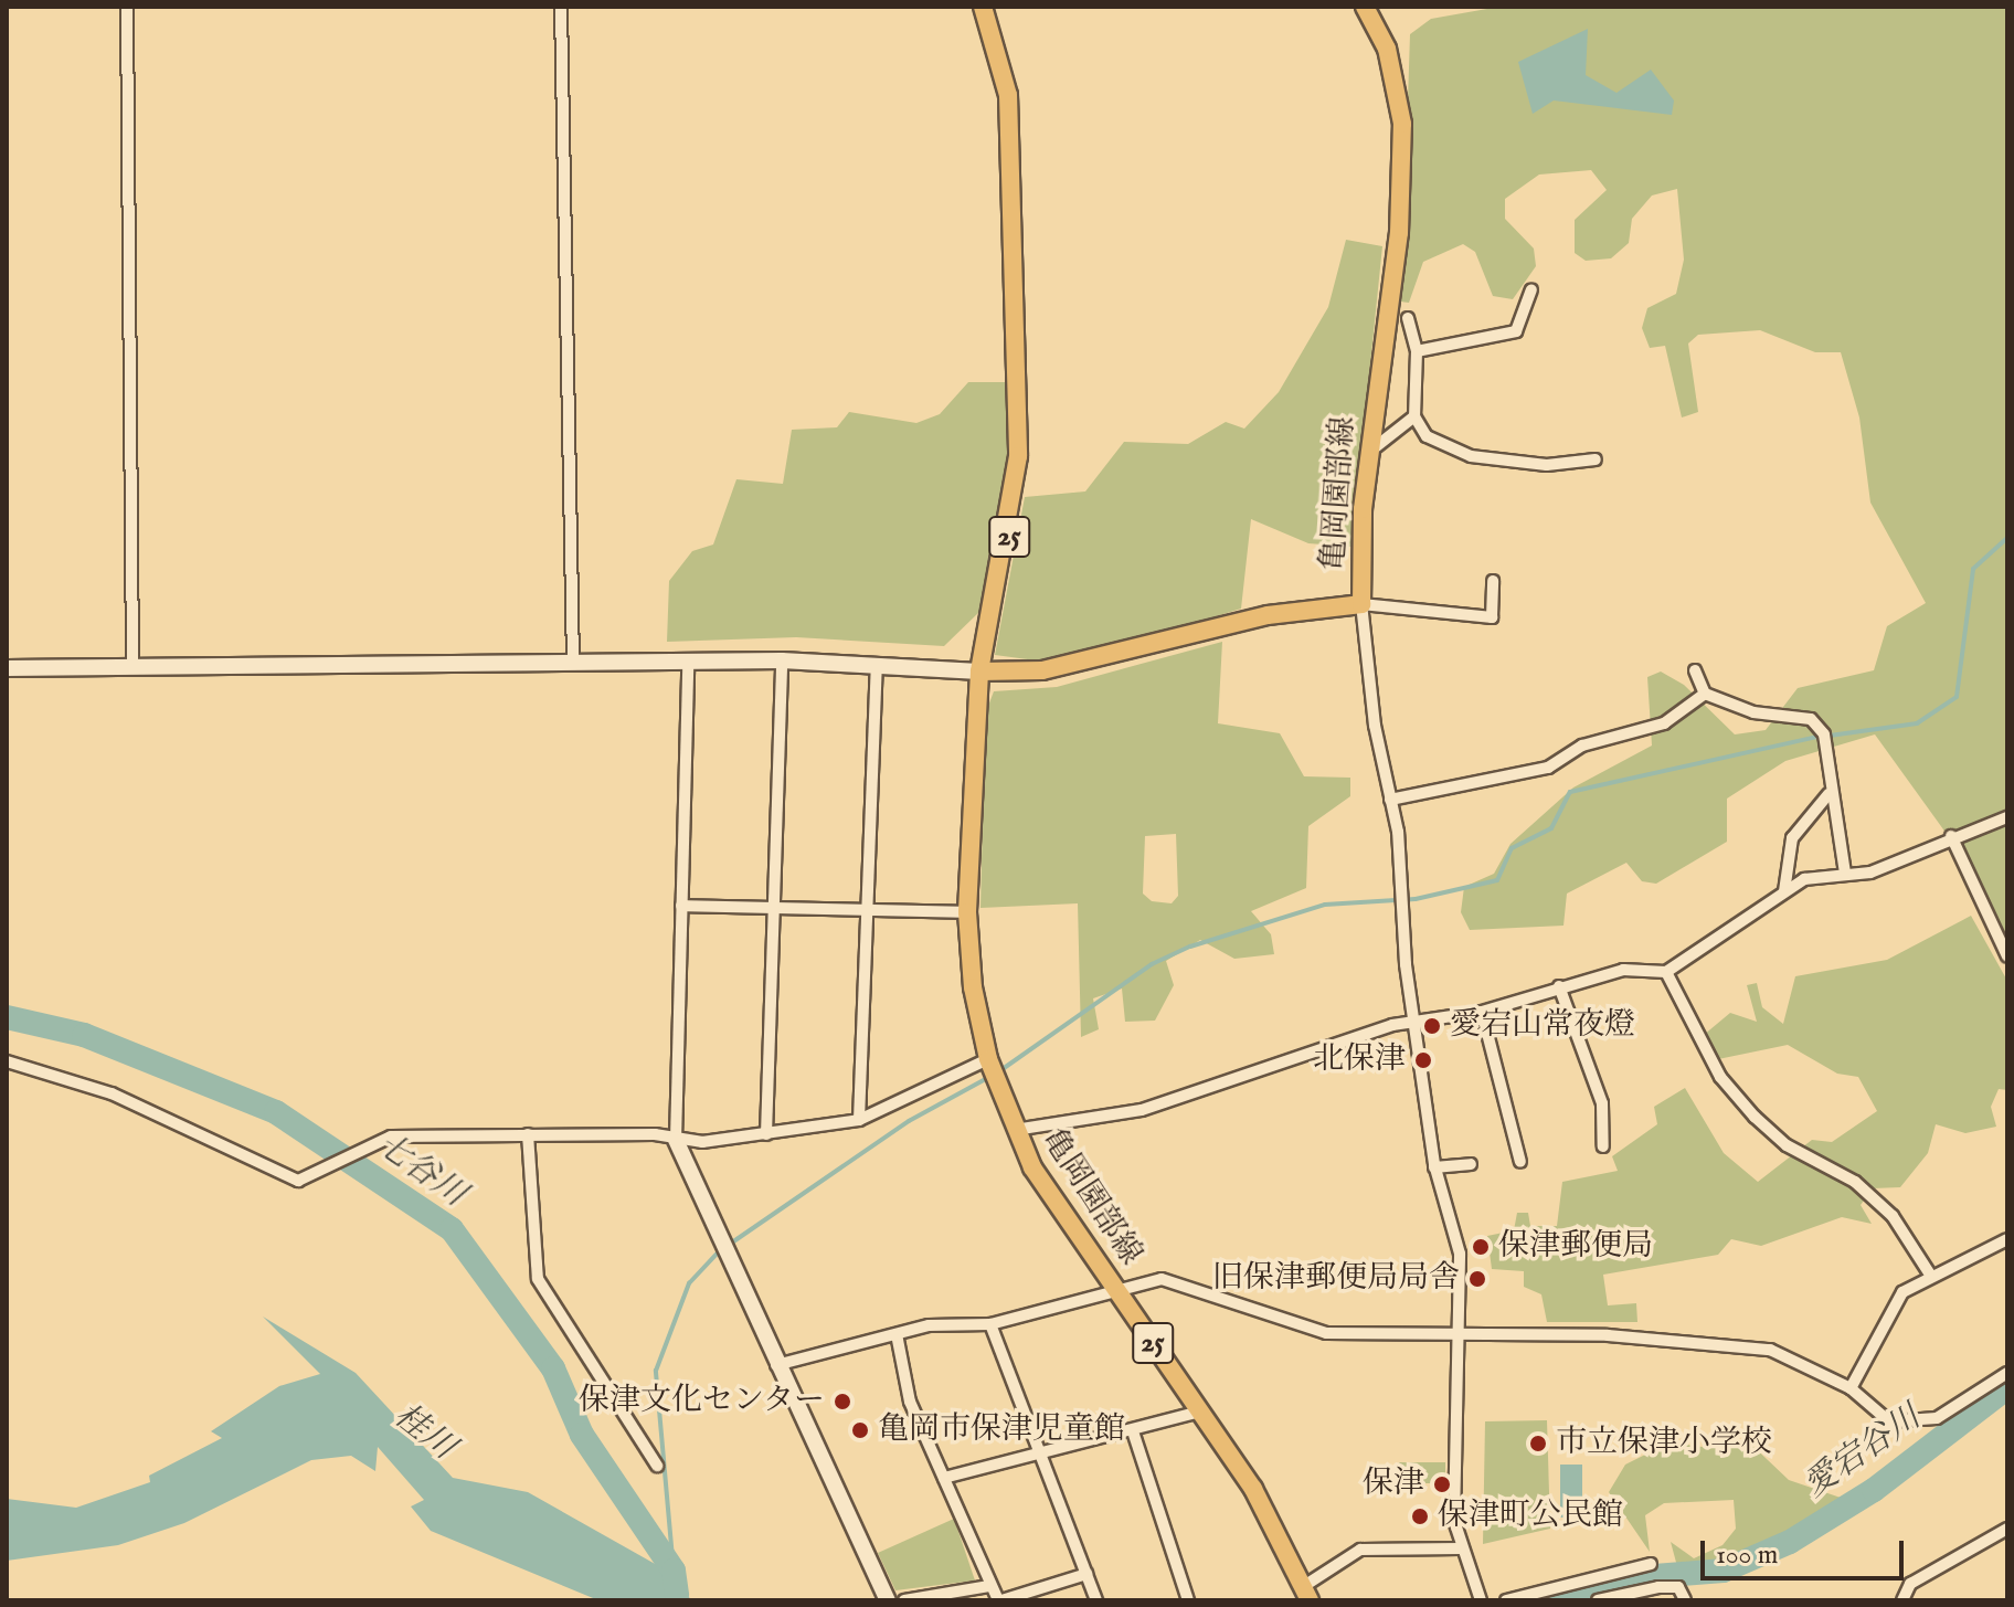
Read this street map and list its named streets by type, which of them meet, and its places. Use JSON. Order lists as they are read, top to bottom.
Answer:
{
  "streets": {
    "main road": ["亀岡園部線", "25"]
  },
  "water": ["七谷川", "桂川", "愛宕谷川"],
  "places": [
    "愛宕山常夜燈",
    "北保津",
    "保津郵便局",
    "旧保津郵便局局舎",
    "保津文化センター",
    "亀岡市保津児童館",
    "市立保津小学校",
    "保津",
    "保津町公民館"
  ],
  "scale_bar": "100 m"
}
